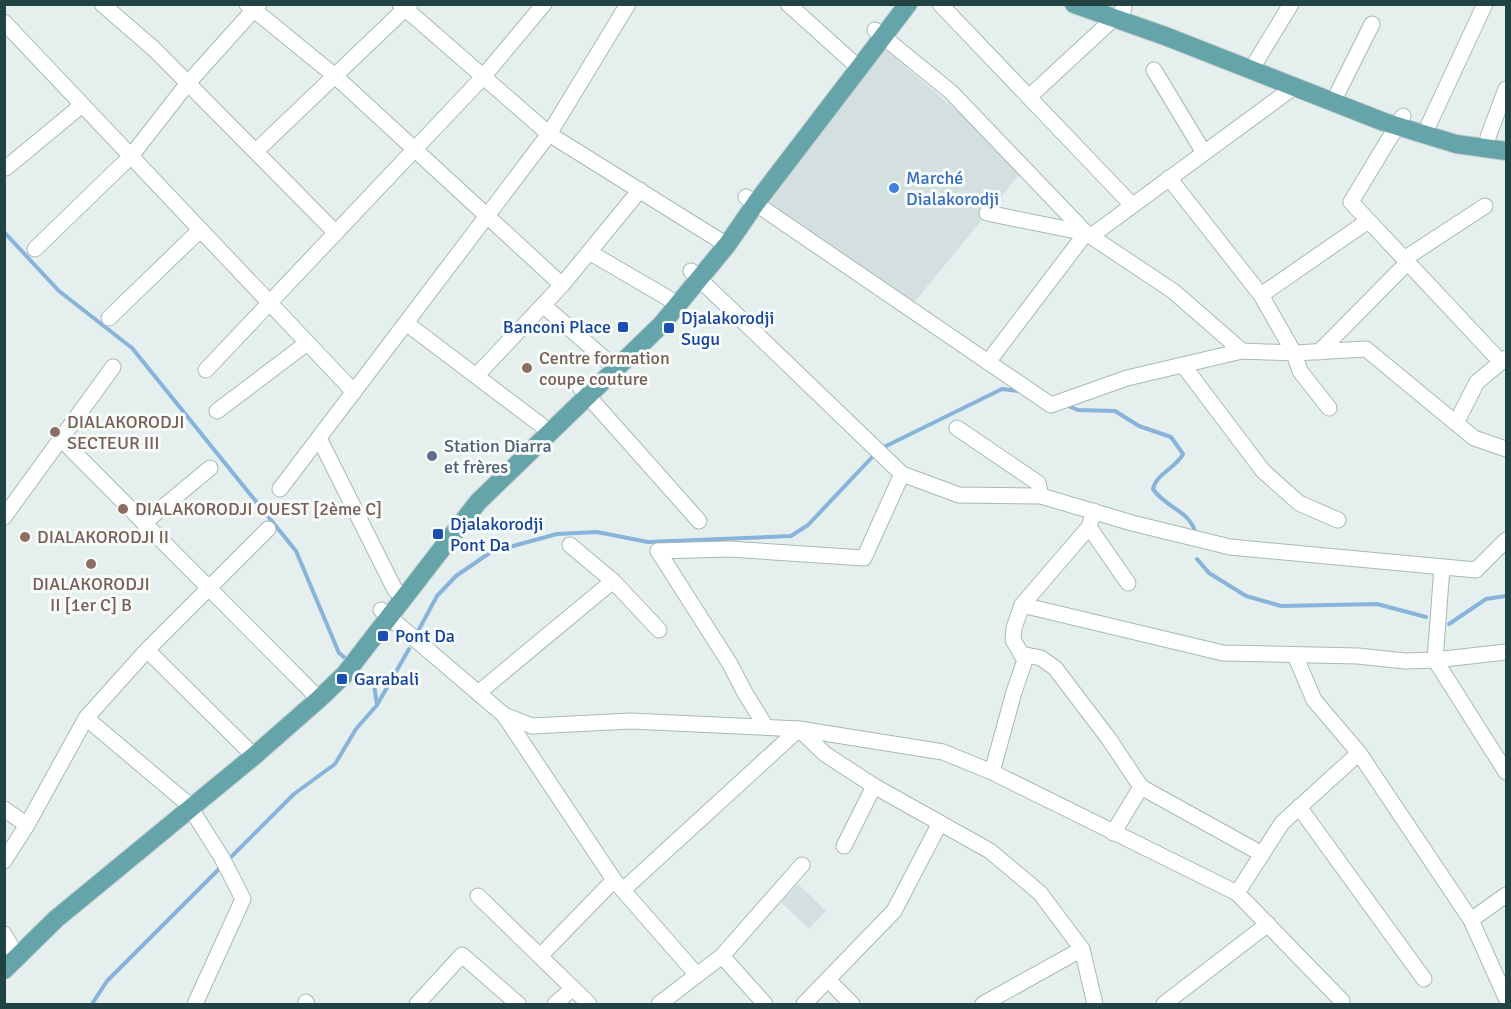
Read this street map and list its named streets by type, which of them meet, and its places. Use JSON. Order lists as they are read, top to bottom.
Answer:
{
  "places": {
    "other": [
      "Marché Dialakorodji",
      "Centre formation coupe couture",
      "DIALAKORODJI SECTEUR III",
      "Station Diarra et frères",
      "DIALAKORODJI OUEST [2ème C]",
      "DIALAKORODJI II",
      "DIALAKORODJI II [1er C] B"
    ],
    "transit": [
      "Banconi Place",
      "Djalakorodji Sugu",
      "Djalakorodji Pont Da",
      "Pont Da",
      "Garabali"
    ]
  }
}
